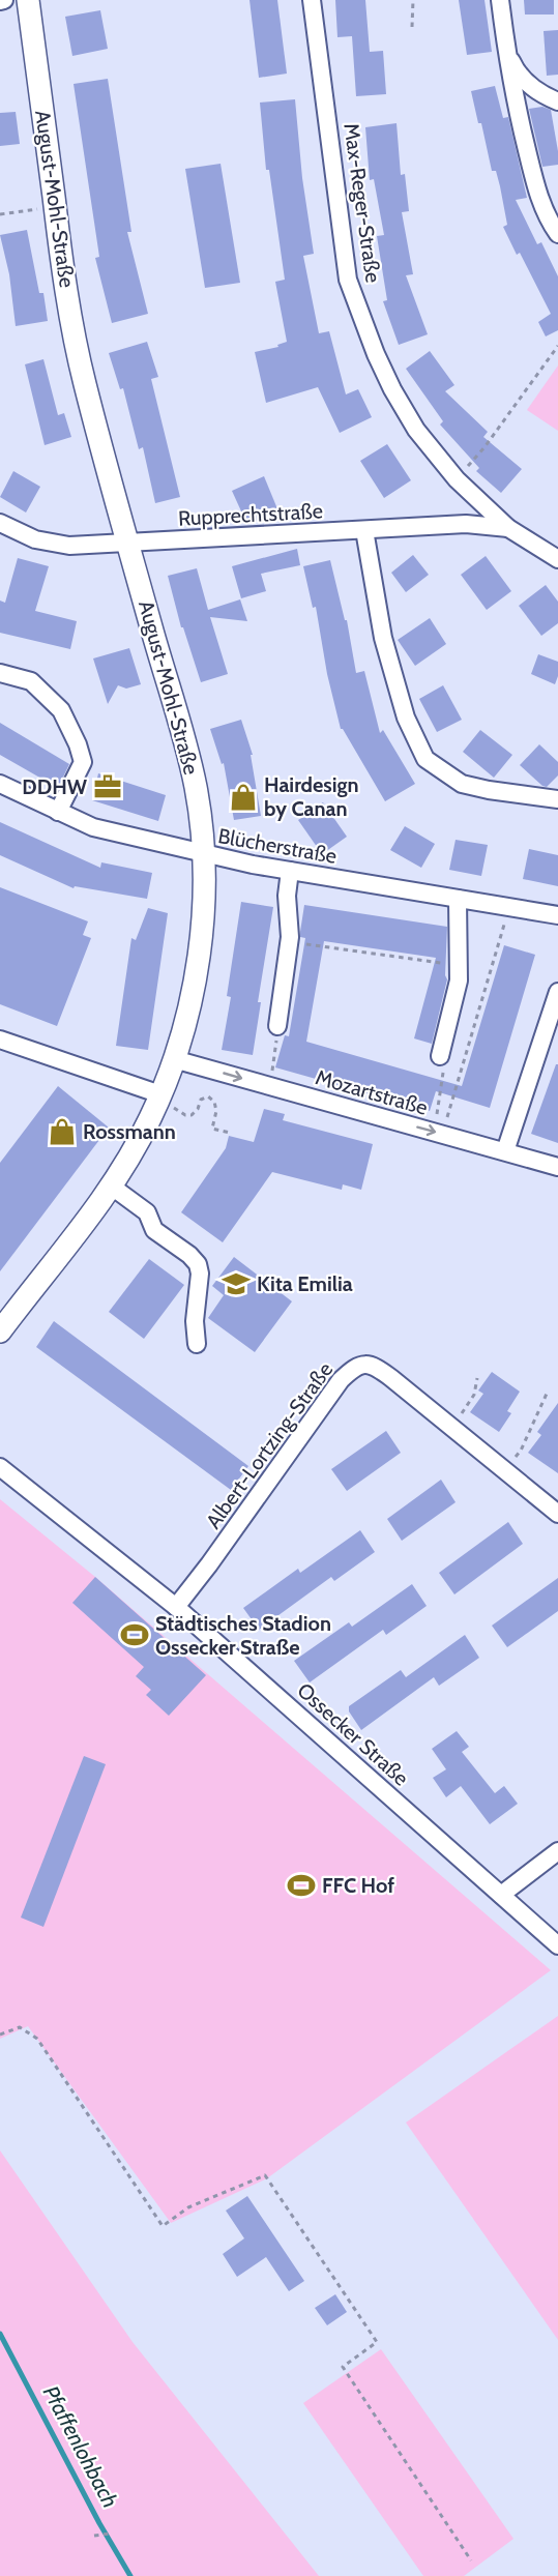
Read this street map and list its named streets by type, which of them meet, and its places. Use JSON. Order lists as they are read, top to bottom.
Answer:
{
  "streets": {
    "main road": ["August-Mohl-Straße"],
    "street": [
      "Max-Reger-Straße",
      "Rupprechtstraße",
      "Blücherstraße",
      "Mozartstraße",
      "Albert-Lortzing-Straße",
      "Ossecker Straße"
    ]
  },
  "crossings": [
    ["August-Mohl-Straße", "Rupprechtstraße"],
    ["August-Mohl-Straße", "Blücherstraße"],
    ["August-Mohl-Straße", "Mozartstraße"],
    ["Max-Reger-Straße", "Rupprechtstraße"],
    ["Albert-Lortzing-Straße", "Ossecker Straße"]
  ],
  "one_way": ["Mozartstraße"],
  "water": ["Pfaffenlohbach"],
  "places": {
    "office": ["DDHW"],
    "shop": ["Hairdesign by Canan", "Rossmann"],
    "school or university": ["Kita Emilia"],
    "sports": ["Städtisches Stadion Ossecker Straße", "FFC Hof"]
  }
}
